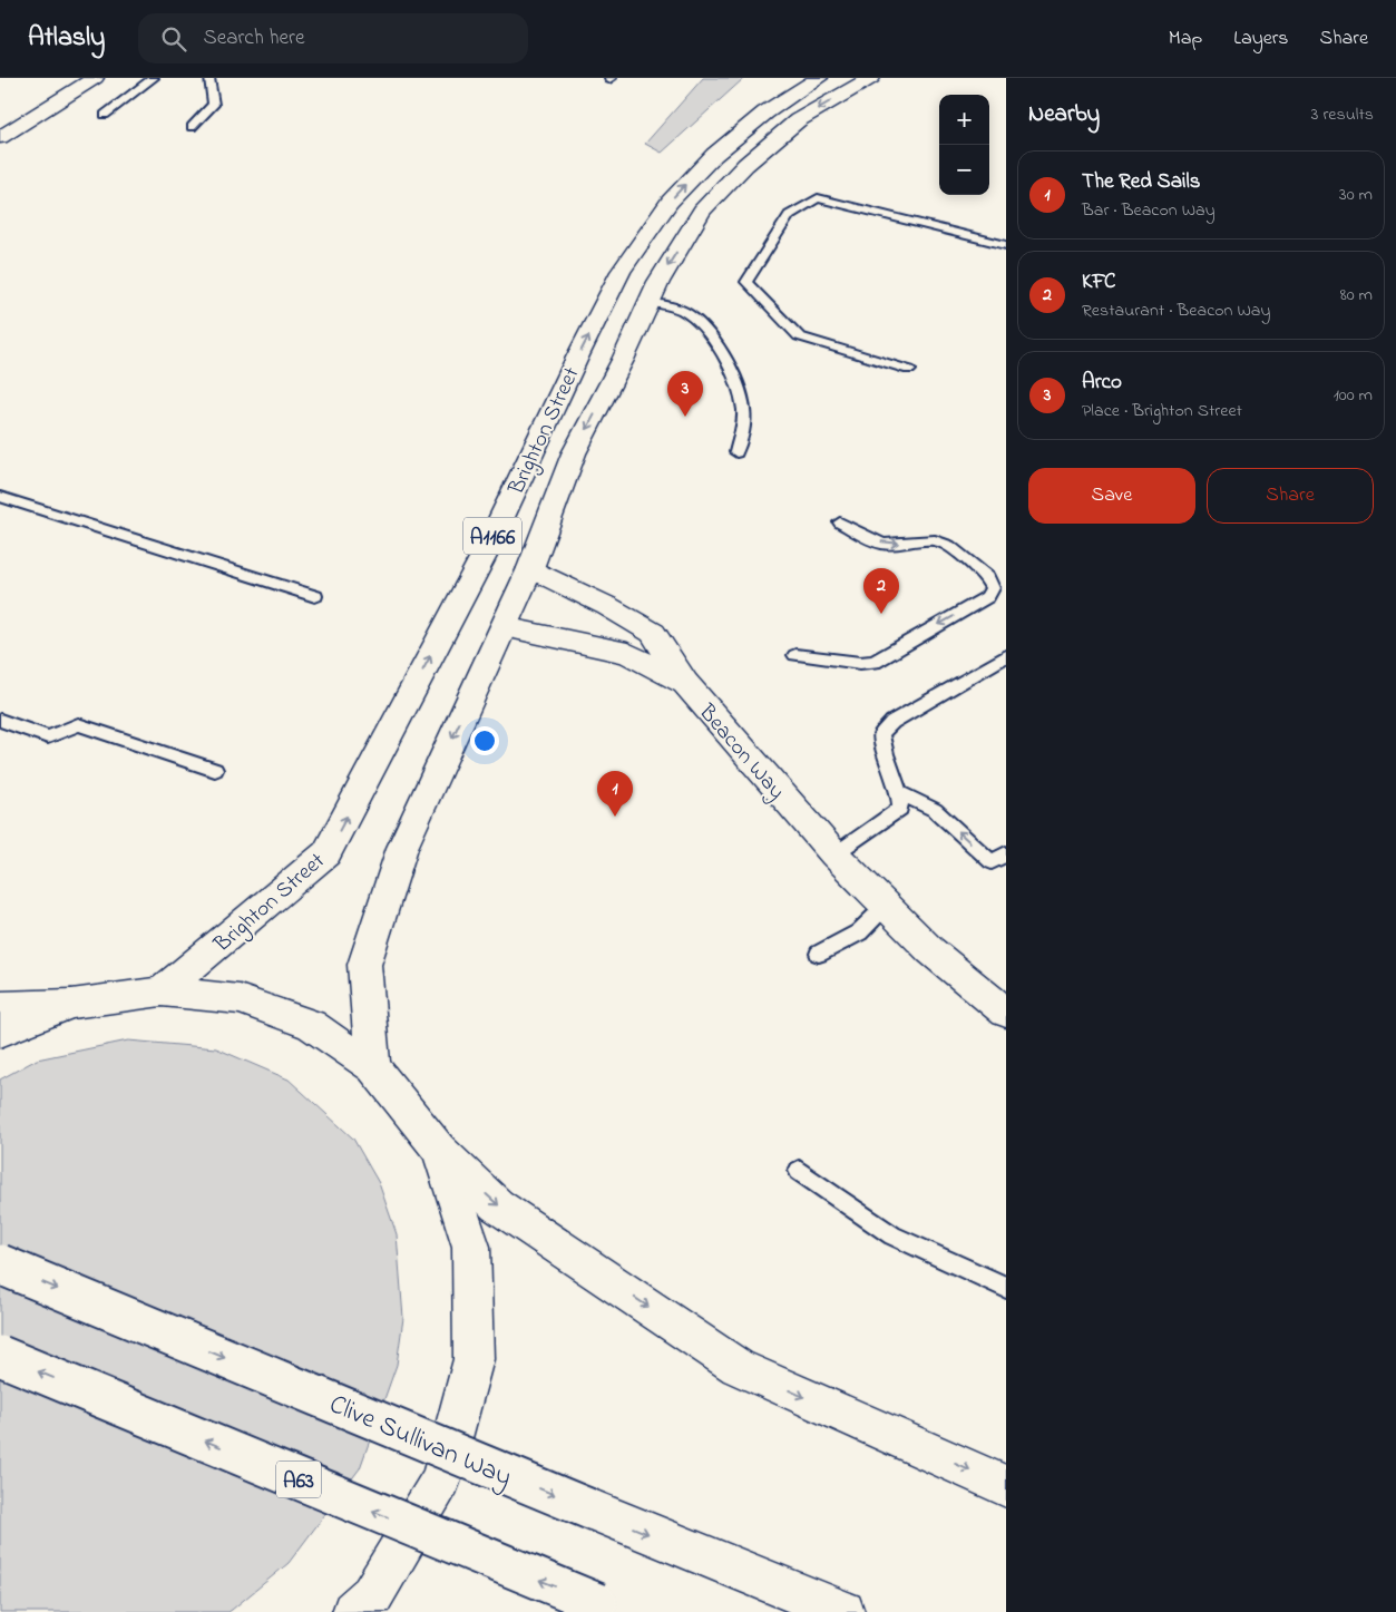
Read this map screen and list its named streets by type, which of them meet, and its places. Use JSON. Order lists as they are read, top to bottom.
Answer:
{
  "streets": {
    "main road": [
      "Brighton Street",
      "A1166",
      "Beacon Way",
      "Clive Sullivan Way",
      "A63"
    ]
  },
  "crossings": [
    ["Brighton Street", "Beacon Way"]
  ],
  "page": {
    "header": "Atlasly",
    "search": "Search here",
    "nav": ["Map", "Layers", "Share"],
    "heading": ["Nearby", "3 results"],
    "map_buttons": ["+", "−"],
    "list": [
      {
        "mark": "1",
        "name": "The Red Sails",
        "note": "Bar · Beacon Way",
        "value": "30 m"
      },
      {
        "mark": "2",
        "name": "KFC",
        "note": "Restaurant · Beacon Way",
        "value": "80 m"
      },
      {
        "mark": "3",
        "name": "Arco",
        "note": "Place · Brighton Street",
        "value": "100 m"
      }
    ],
    "pins": ["3", "2", "1"],
    "buttons": ["Save", "Share"]
  }
}
